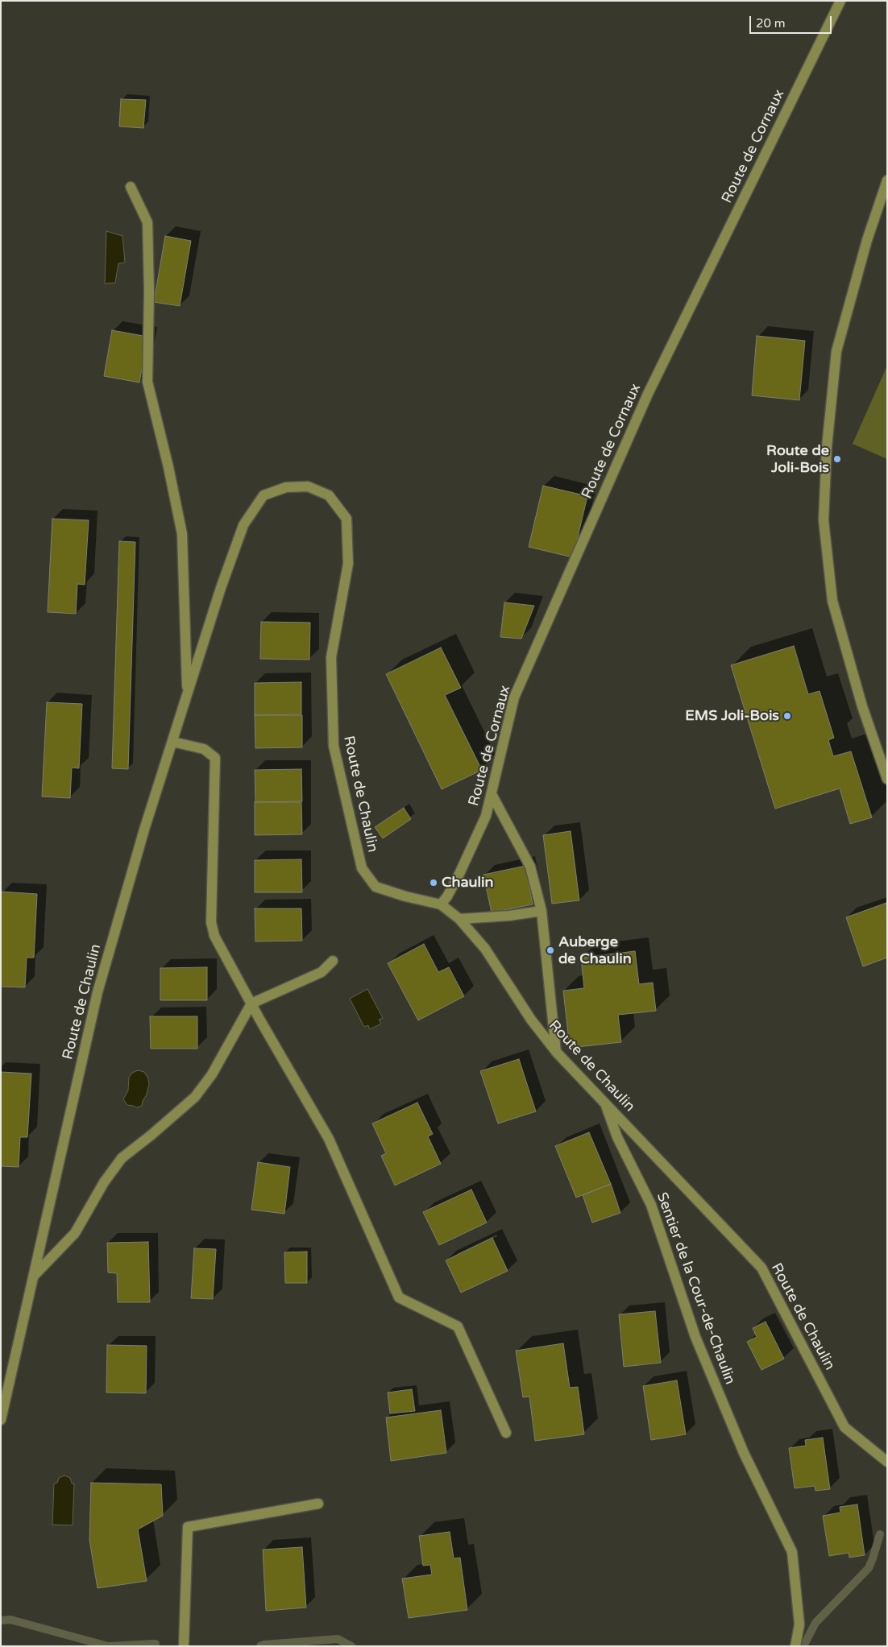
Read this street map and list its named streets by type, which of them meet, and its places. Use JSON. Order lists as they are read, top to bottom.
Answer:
{
  "streets": {
    "street": ["Route de Cornaux", "Route de Chaulin", "Sentier de la Cour-de-Chaulin"]
  },
  "crossings": [
    ["Route de Cornaux", "Route de Chaulin"],
    ["Route de Chaulin", "Sentier de la Cour-de-Chaulin"]
  ],
  "places": [
    "Route de Joli-Bois",
    "EMS Joli-Bois",
    "Chaulin",
    "Auberge de Chaulin"
  ],
  "scale_bar": "20 m"
}
